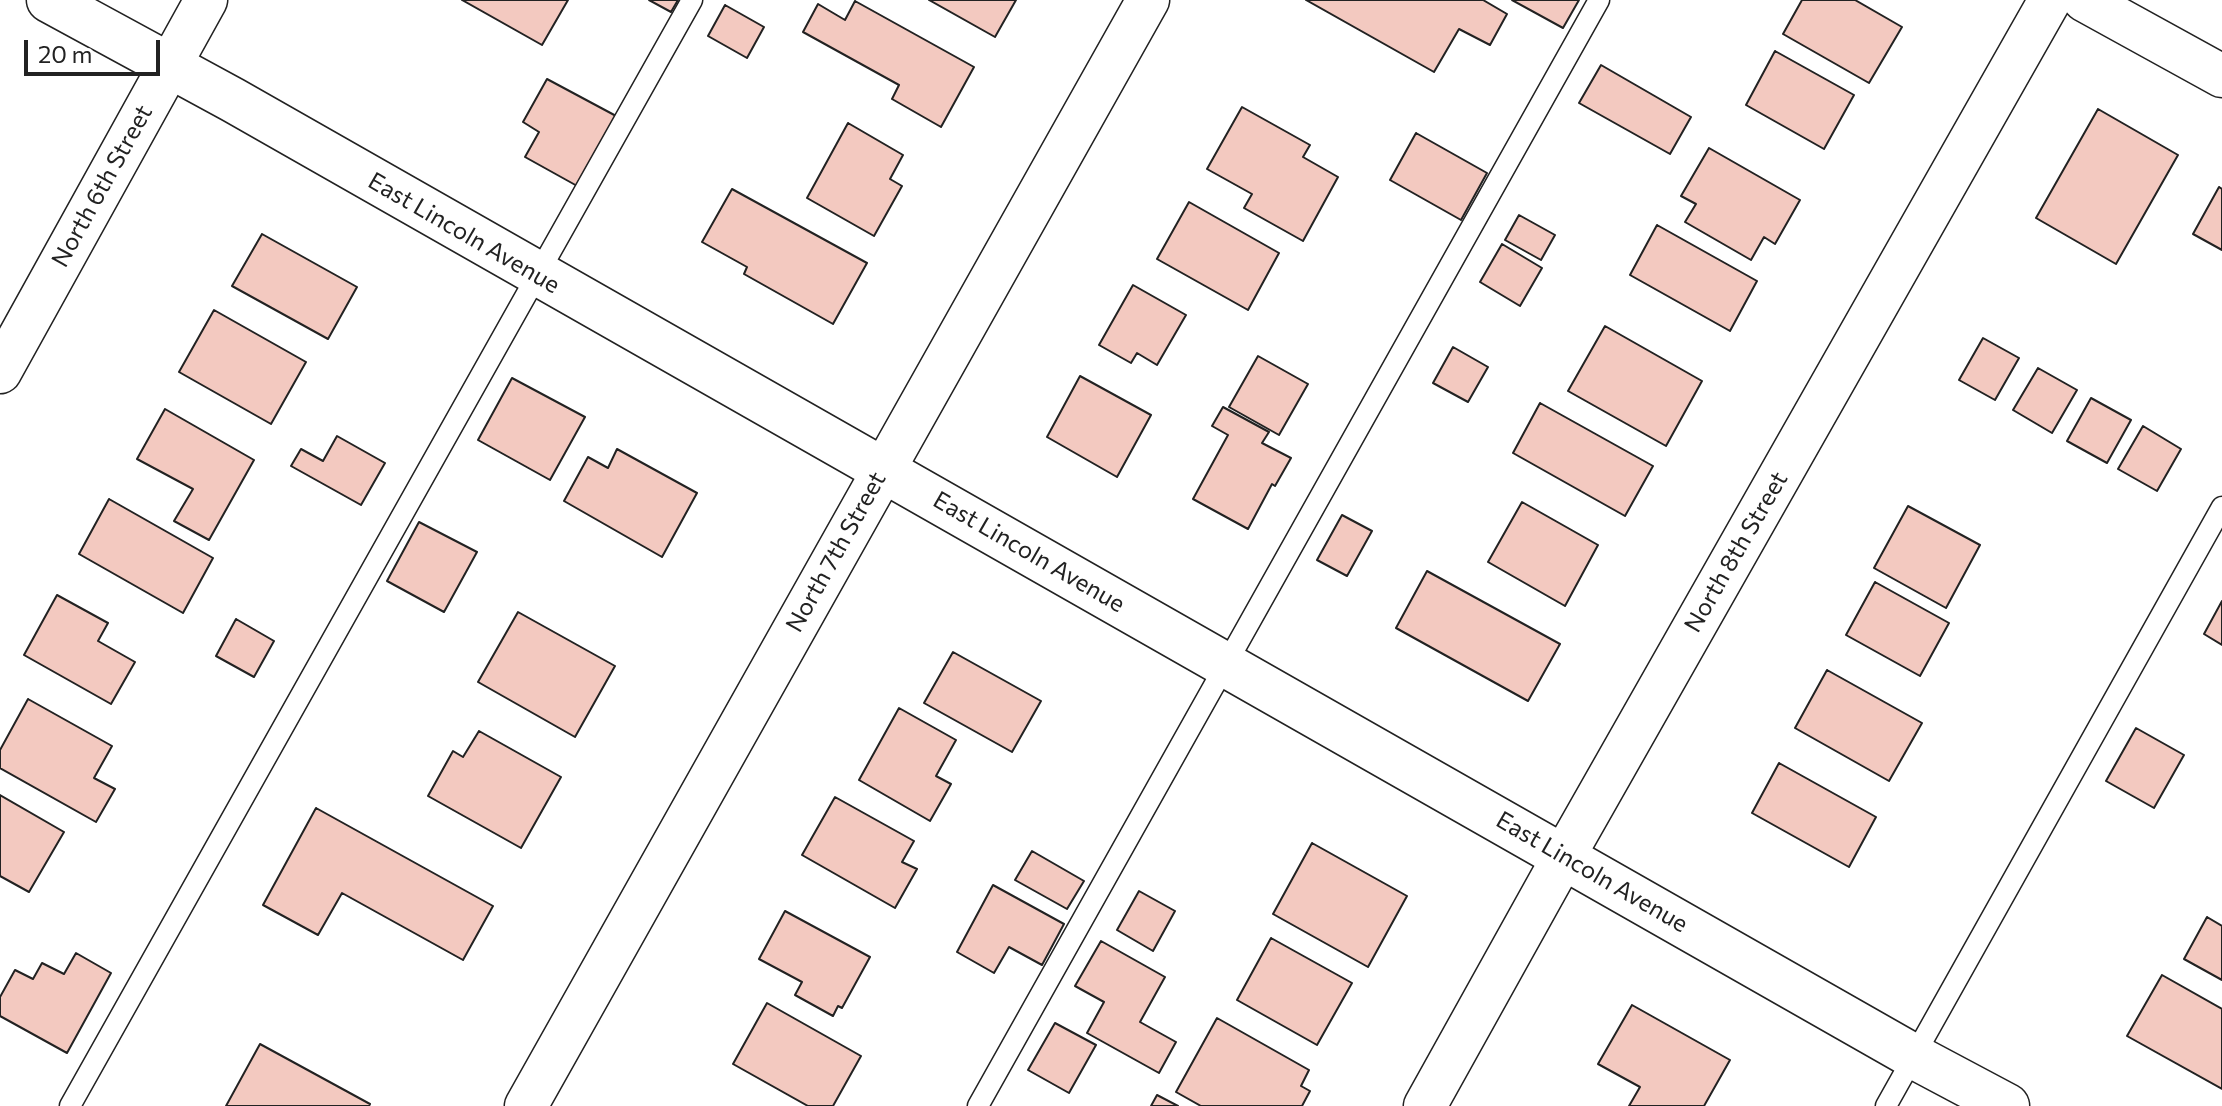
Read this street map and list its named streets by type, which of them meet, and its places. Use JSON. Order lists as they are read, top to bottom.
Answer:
{
  "streets": {
    "street": [
      "North 6th Street",
      "East Lincoln Avenue",
      "North 7th Street",
      "North 8th Street"
    ]
  },
  "crossings": [
    ["North 6th Street", "East Lincoln Avenue"],
    ["East Lincoln Avenue", "North 7th Street"],
    ["East Lincoln Avenue", "North 8th Street"]
  ],
  "scale_bar": "20 m"
}
